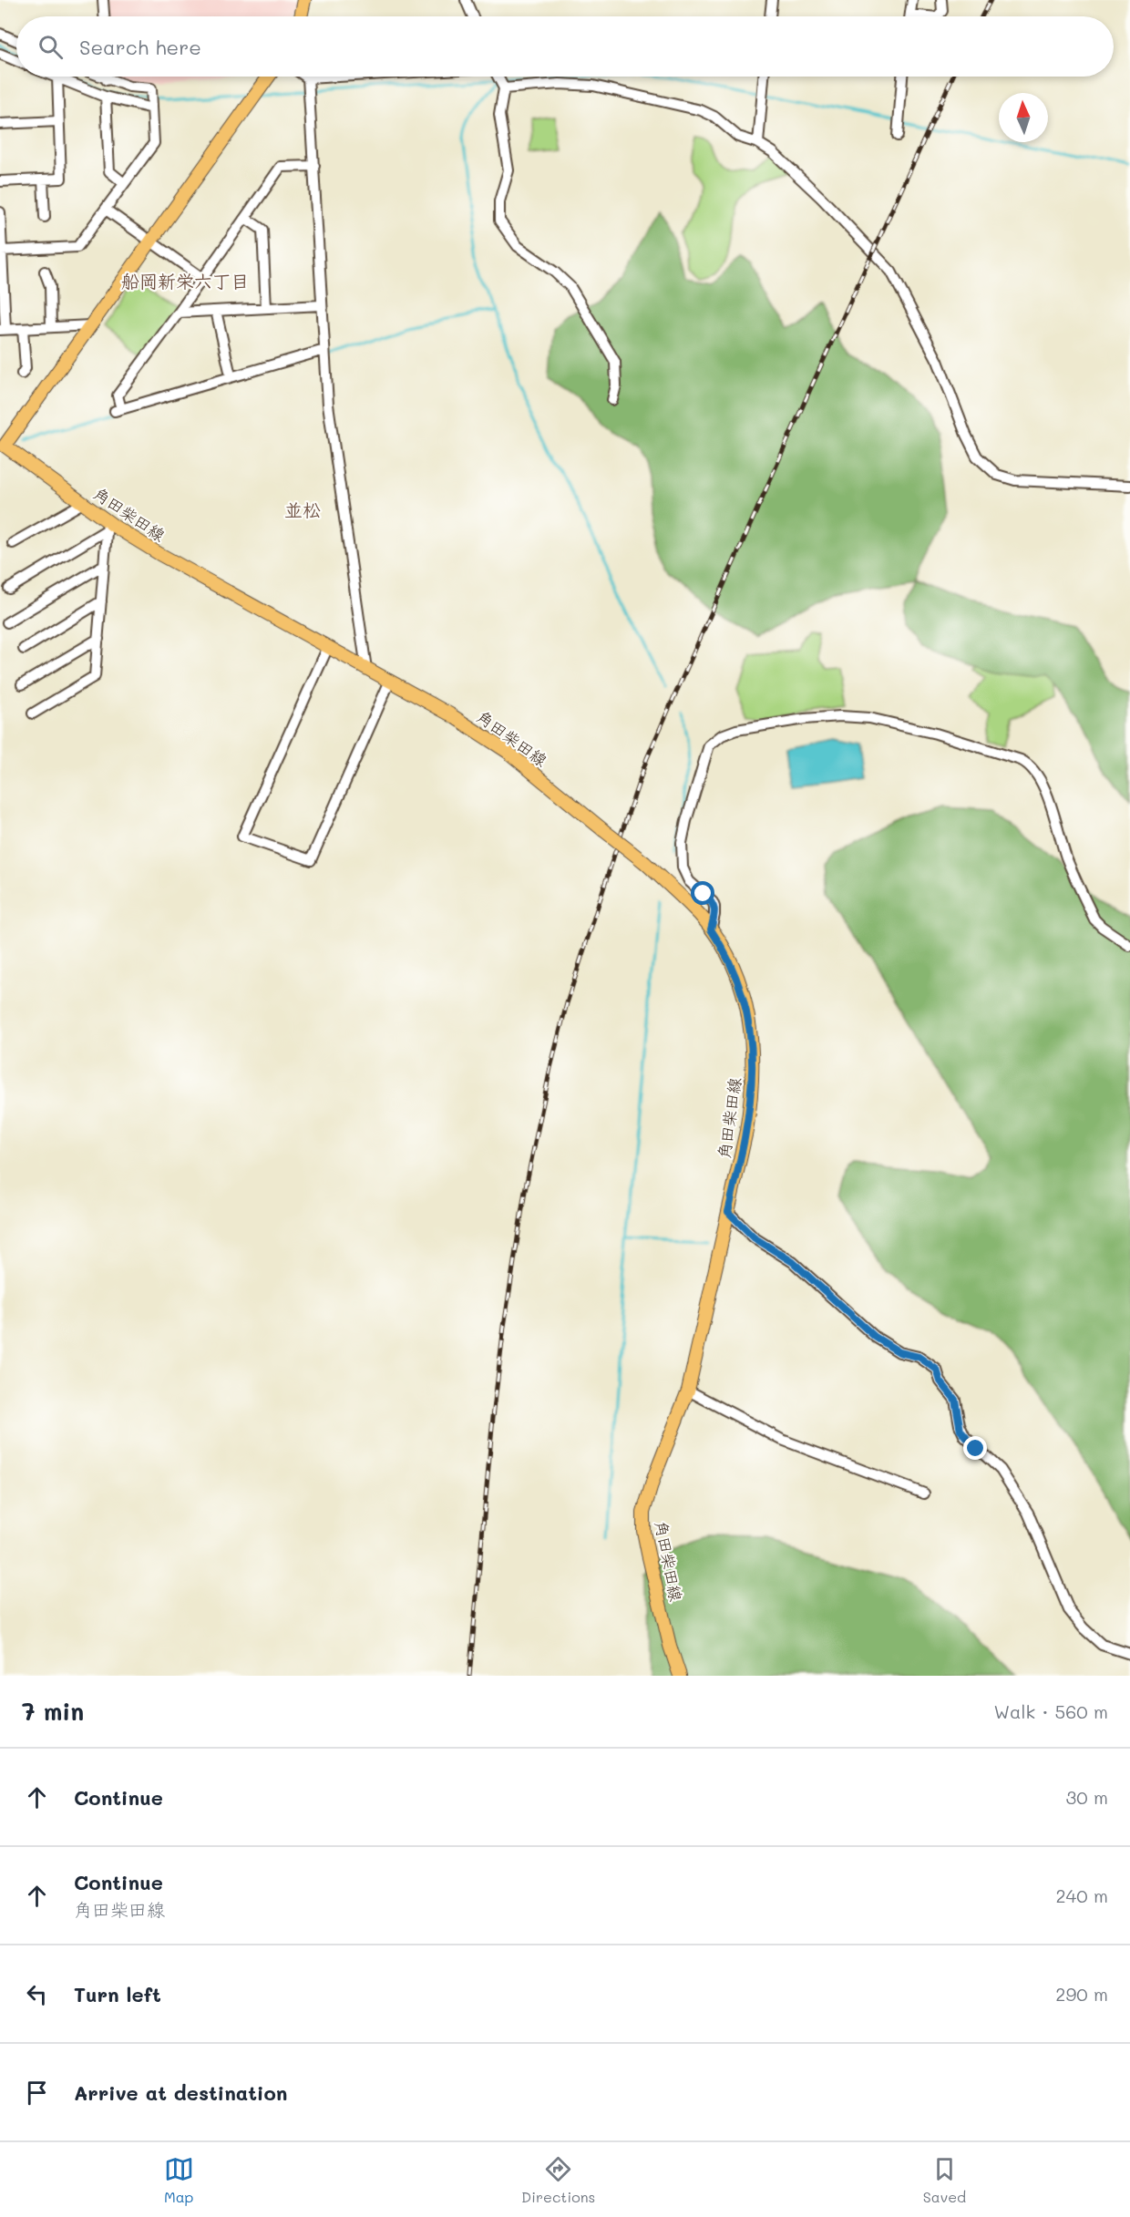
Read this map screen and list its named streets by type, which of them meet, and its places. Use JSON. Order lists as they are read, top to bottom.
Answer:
{
  "streets": {
    "main road": ["角田柴田線"]
  },
  "districts": ["船岡新栄六丁目", "並松"],
  "north": "top",
  "page": {
    "search": "Search here",
    "heading": ["7 min", "Walk · 560 m"],
    "list": [
      ["Continue", "30 m"],
      ["Continue", "角田柴田線", "240 m"],
      ["Turn left", "290 m"],
      "Arrive at destination"
    ],
    "nav": ["Map", "Directions", "Saved"]
  }
}
